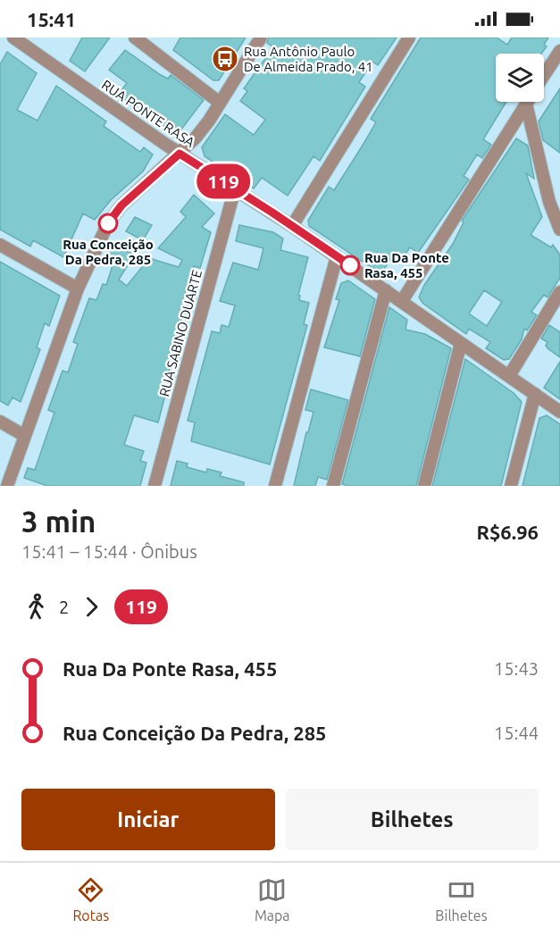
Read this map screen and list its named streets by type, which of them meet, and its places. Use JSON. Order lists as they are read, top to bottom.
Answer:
{
  "streets": {
    "street": ["RUA PONTE RASA", "RUA SABINO DUARTE"]
  },
  "crossings": [
    ["RUA PONTE RASA", "RUA SABINO DUARTE"]
  ],
  "places": {
    "bus stop": ["Rua Antônio Paulo De Almeida Prado, 41"],
    "other": ["Rua Conceição Da Pedra, 285", "Rua Da Ponte Rasa, 455"]
  },
  "lines": ["bus line 119"],
  "page": {
    "status": "15:41",
    "on_map": "119",
    "heading": ["3 min", "15:41 – 15:44 · Ônibus", "R$6.96"],
    "legs": ["2", "119"],
    "list": [
      {
        "name": "Rua Da Ponte Rasa, 455",
        "value": "15:43"
      },
      {
        "name": "Rua Conceição Da Pedra, 285",
        "value": "15:44"
      }
    ],
    "buttons": ["Iniciar", "Bilhetes"],
    "tabs": ["Rotas", "Mapa", "Bilhetes"]
  }
}
